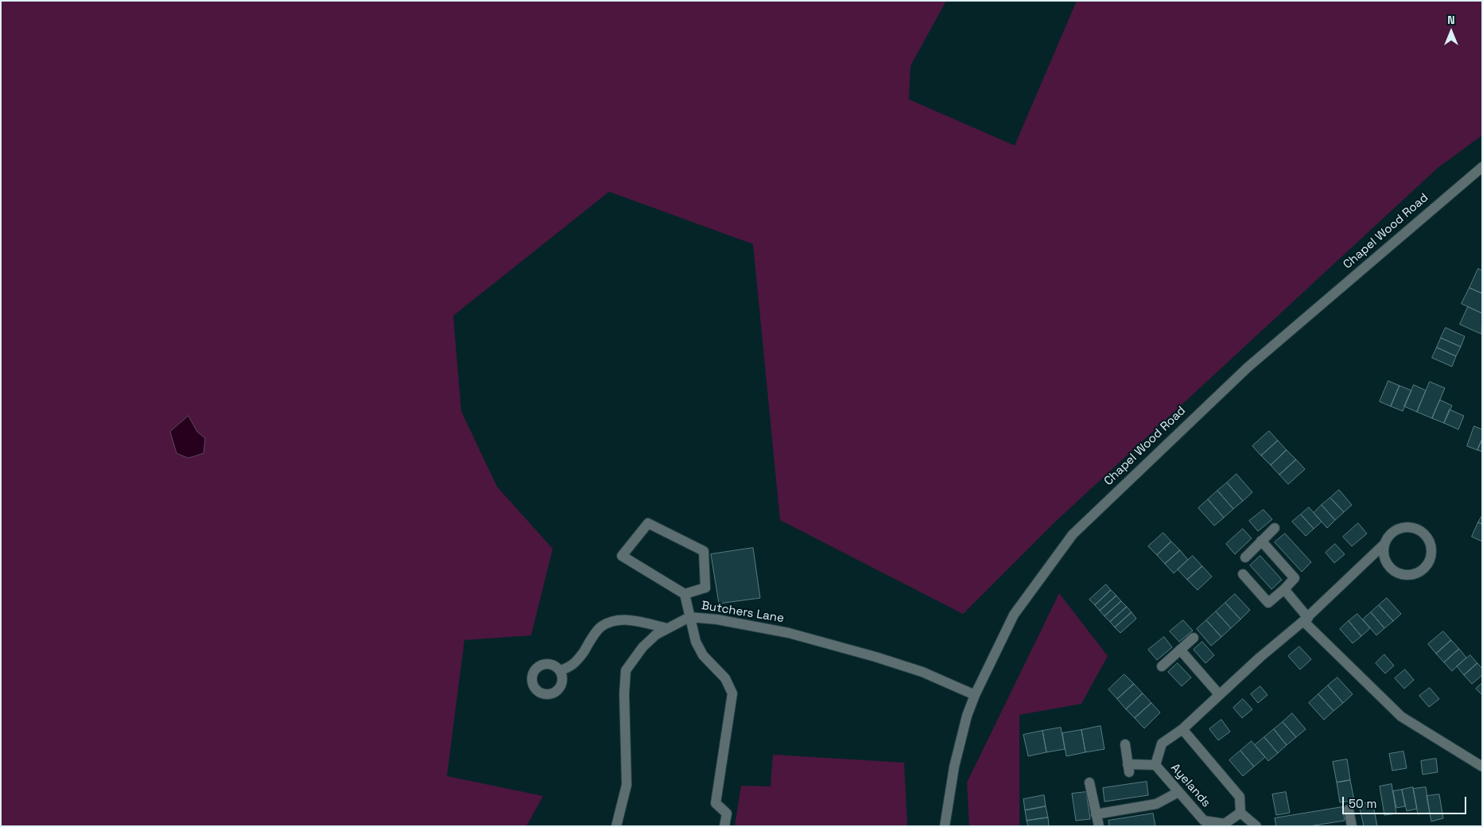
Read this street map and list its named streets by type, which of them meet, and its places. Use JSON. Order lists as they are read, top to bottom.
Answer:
{
  "streets": {
    "street": ["Chapel Wood Road", "Butchers Lane", "Ayelands"]
  },
  "crossings": [
    ["Chapel Wood Road", "Butchers Lane"]
  ],
  "scale_bar": "50 m",
  "north": "top"
}
